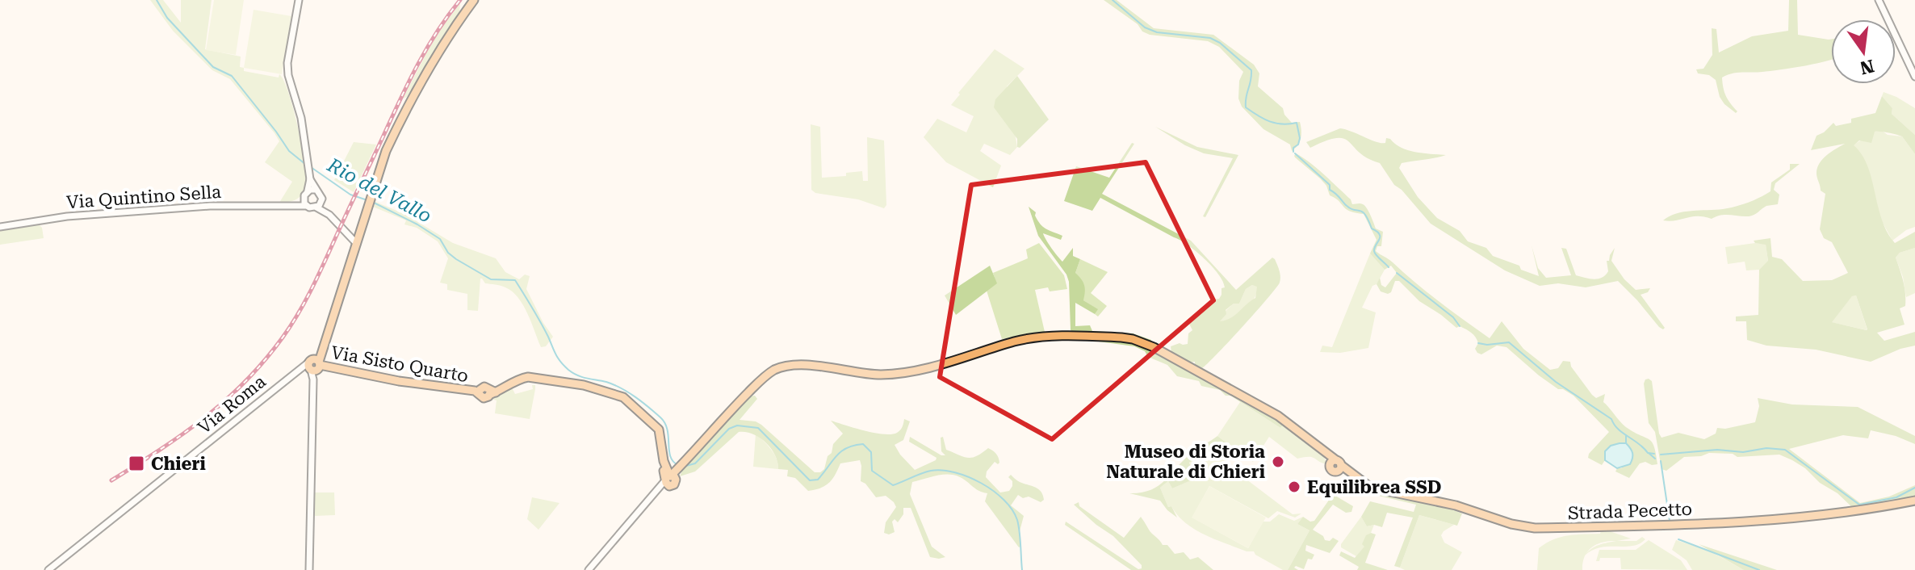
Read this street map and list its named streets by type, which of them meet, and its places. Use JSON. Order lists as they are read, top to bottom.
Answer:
{
  "streets": {
    "main road": ["Via Sisto Quarto", "Strada Pecetto"],
    "street": ["Via Quintino Sella", "Via Roma"]
  },
  "crossings": [
    ["Via Sisto Quarto", "Via Roma"],
    ["Via Sisto Quarto", "Strada Pecetto"]
  ],
  "water": ["Rio del Vallo"],
  "places": {
    "other": ["Museo di Storia Naturale di Chieri", "Equilibrea SSD"],
    "transit": ["Chieri"]
  },
  "north": "bottom"
}
